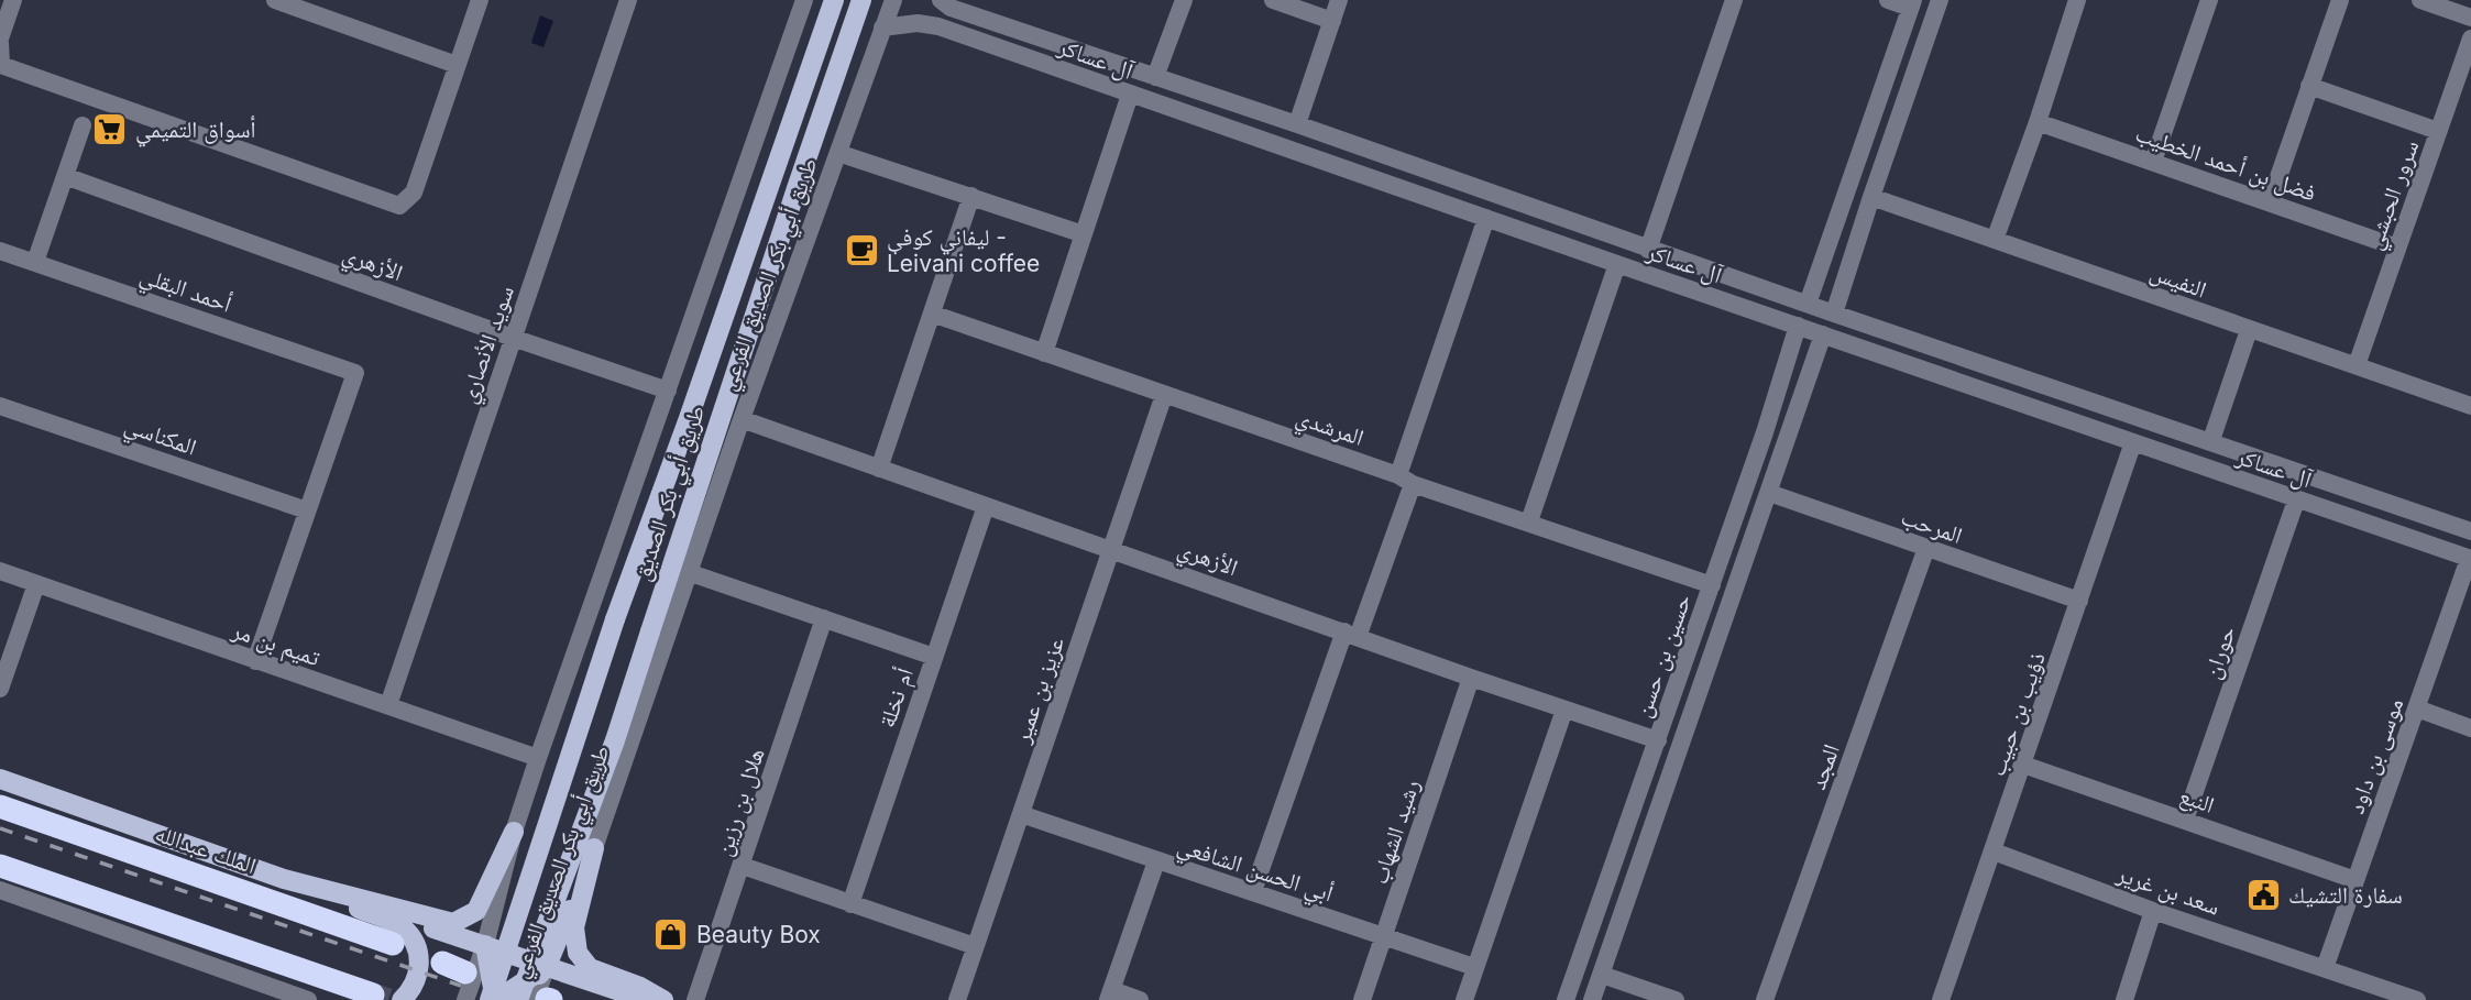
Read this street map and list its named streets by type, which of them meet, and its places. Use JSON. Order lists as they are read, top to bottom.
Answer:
{
  "streets": {
    "highway": ["الملك عبدالله"],
    "main road": ["طريق أبي بكر الصديق الفرعي", "طريق أبي بكر الصديق"],
    "street": [
      "آل عساكر",
      "فضل بن أحمد الخطيب",
      "سرور الحبشي",
      "الأزهري",
      "النفيس",
      "أحمد البقلي",
      "سويد الأنصاري",
      "المرشدي",
      "المكناسي",
      "المرحب",
      "تميم بن مر",
      "حوران",
      "حسين بن حسن",
      "عزيز بن عمير",
      "أم نخلة",
      "ذؤيب بن حبيب",
      "موسى بن داود",
      "المجد",
      "النبع",
      "هلال بن رزين",
      "رشيد الشهاب",
      "أبي الحسن الشافعي",
      "سعد بن غرير"
    ]
  },
  "crossings": [
    ["آل عساكر", "طريق أبي بكر الصديق الفرعي"],
    ["آل عساكر", "حوران"],
    ["آل عساكر", "حسين بن حسن"],
    ["آل عساكر", "ذؤيب بن حبيب"],
    ["آل عساكر", "موسى بن داود"],
    ["فضل بن أحمد الخطيب", "سرور الحبشي"],
    ["سرور الحبشي", "النفيس"],
    ["الأزهري", "طريق أبي بكر الصديق الفرعي"],
    ["الأزهري", "سويد الأنصاري"],
    ["الأزهري", "حسين بن حسن"],
    ["الأزهري", "عزيز بن عمير"],
    ["الأزهري", "أم نخلة"],
    ["الأزهري", "رشيد الشهاب"],
    ["طريق أبي بكر الصديق الفرعي", "تميم بن مر"],
    ["أحمد البقلي", "المكناسي"],
    ["سويد الأنصاري", "تميم بن مر"],
    ["المرشدي", "حسين بن حسن"],
    ["المرشدي", "عزيز بن عمير"],
    ["المرحب", "حسين بن حسن"],
    ["المرحب", "ذؤيب بن حبيب"],
    ["المرحب", "المجد"],
    ["حوران", "النبع"],
    ["عزيز بن عمير", "أبي الحسن الشافعي"],
    ["ذؤيب بن حبيب", "النبع"],
    ["ذؤيب بن حبيب", "سعد بن غرير"],
    ["موسى بن داود", "النبع"],
    ["موسى بن داود", "سعد بن غرير"],
    ["رشيد الشهاب", "أبي الحسن الشافعي"]
  ],
  "places": {
    "supermarket": ["أسواق التميمي"],
    "cafe": ["ليفاني كوفي - Leivani coffee"],
    "public building": ["سفارة التشيك"],
    "shop": ["Beauty Box"]
  }
}
